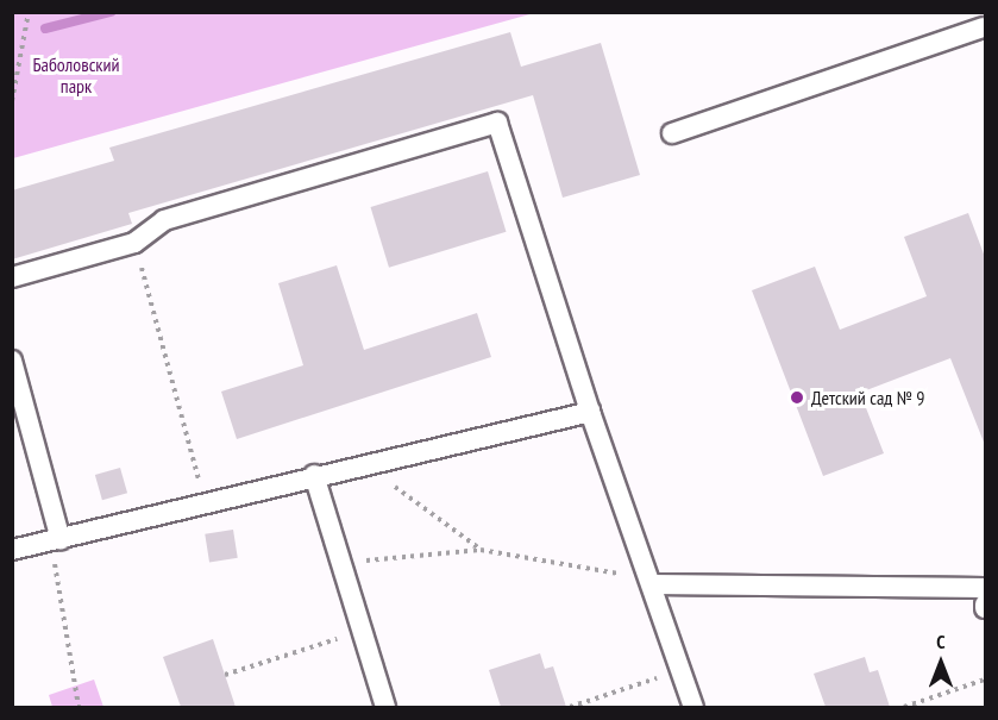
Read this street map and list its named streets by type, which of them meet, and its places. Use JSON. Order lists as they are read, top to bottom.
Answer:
{
  "parks": ["Баболовский парк"],
  "places": ["Детский сад № 9"],
  "north": "top"
}
